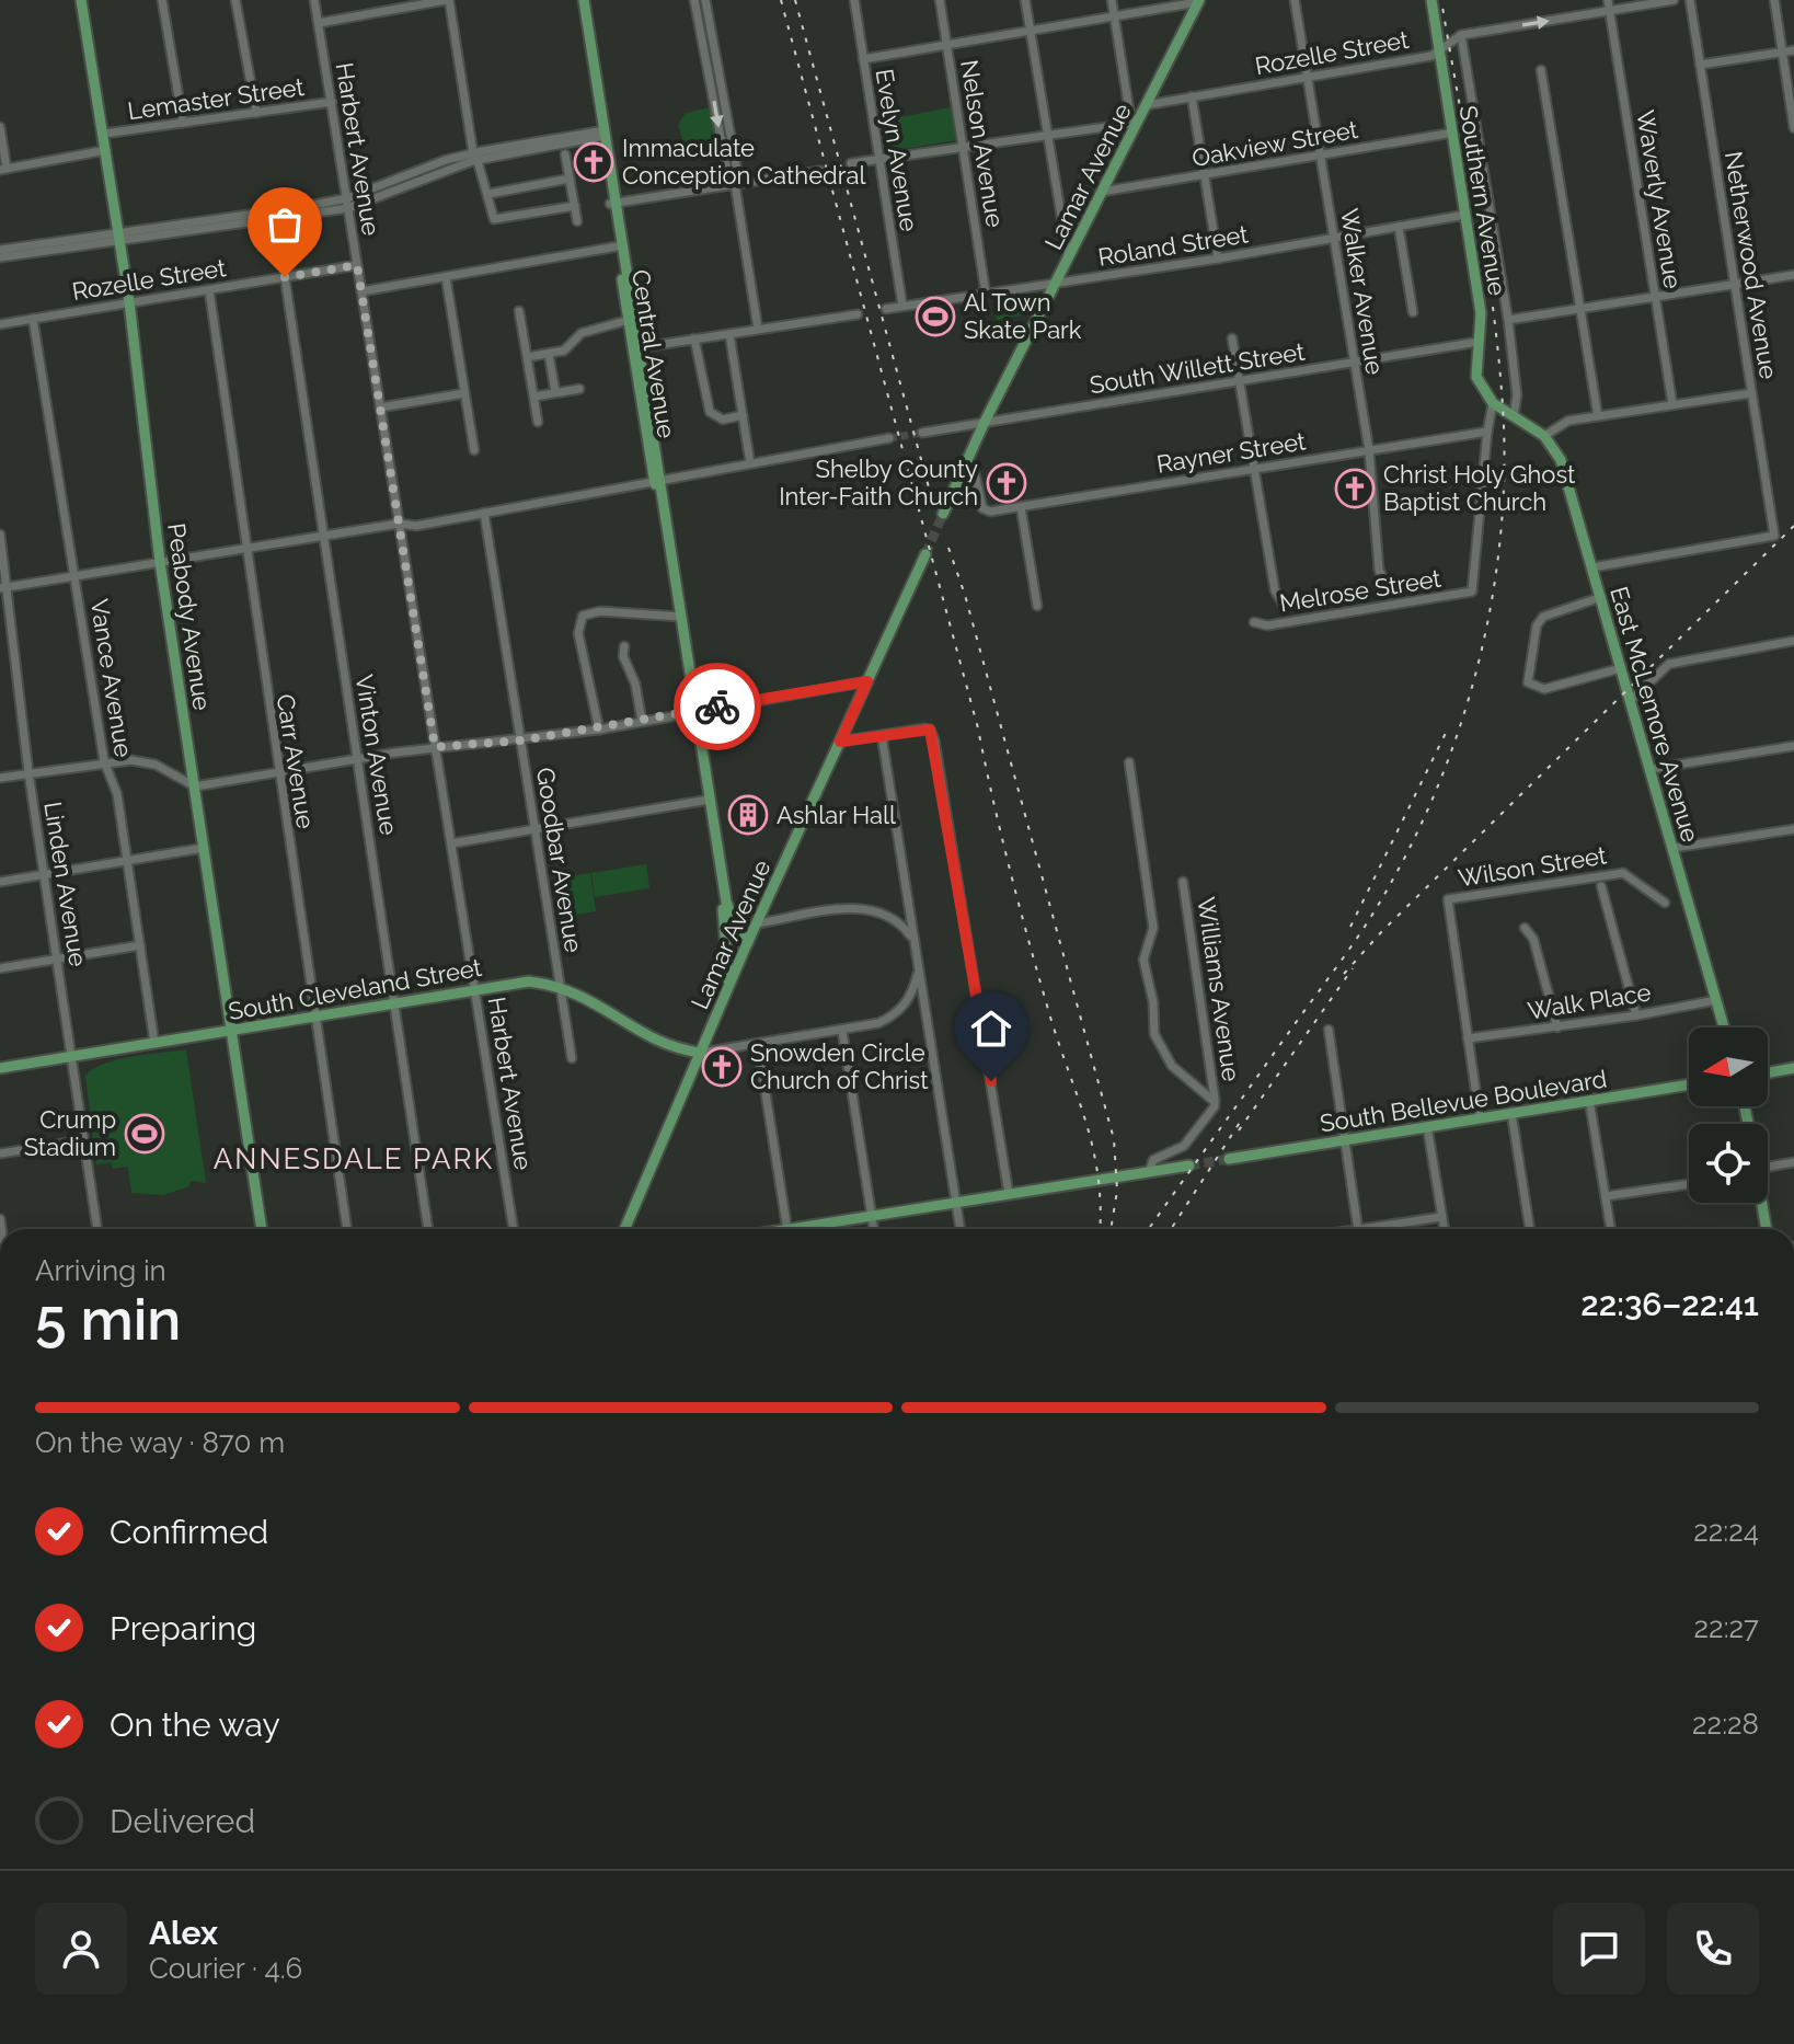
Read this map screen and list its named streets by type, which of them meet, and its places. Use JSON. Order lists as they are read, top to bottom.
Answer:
{
  "streets": {
    "main road": [
      "Lamar Avenue",
      "Southern Avenue",
      "Central Avenue",
      "Peabody Avenue",
      "East McLemore Avenue",
      "South Cleveland Street",
      "South Bellevue Boulevard"
    ],
    "street": [
      "Rozelle Street",
      "Lemaster Street",
      "Nelson Avenue",
      "Oakview Street",
      "Harbert Avenue",
      "Evelyn Avenue",
      "Waverly Avenue",
      "Roland Street",
      "Netherwood Avenue",
      "Walker Avenue",
      "South Willett Street",
      "Rayner Street",
      "Melrose Street",
      "Vance Avenue",
      "Vinton Avenue",
      "Carr Avenue",
      "Goodbar Avenue",
      "Wilson Street",
      "Linden Avenue",
      "Williams Avenue",
      "Walk Place"
    ]
  },
  "crossings": [
    ["Rozelle Street", "Harbert Avenue"],
    ["Rozelle Street", "Lamar Avenue"],
    ["Rozelle Street", "Waverly Avenue"],
    ["Rozelle Street", "Southern Avenue"],
    ["Rozelle Street", "Walker Avenue"],
    ["Rozelle Street", "Peabody Avenue"],
    ["Rozelle Street", "Vance Avenue"],
    ["Rozelle Street", "Vinton Avenue"],
    ["Rozelle Street", "Carr Avenue"],
    ["Lemaster Street", "Harbert Avenue"],
    ["Lemaster Street", "Peabody Avenue"],
    ["Nelson Avenue", "Roland Street"],
    ["Oakview Street", "Lamar Avenue"],
    ["Oakview Street", "Southern Avenue"],
    ["Oakview Street", "Walker Avenue"],
    ["Harbert Avenue", "South Cleveland Street"],
    ["Evelyn Avenue", "Roland Street"],
    ["Lamar Avenue", "Roland Street"],
    ["Lamar Avenue", "Central Avenue"],
    ["Lamar Avenue", "South Willett Street"],
    ["Lamar Avenue", "Rayner Street"],
    ["Lamar Avenue", "South Cleveland Street"],
    ["Southern Avenue", "Roland Street"],
    ["Southern Avenue", "South Willett Street"],
    ["Southern Avenue", "East McLemore Avenue"],
    ["Roland Street", "Walker Avenue"],
    ["Netherwood Avenue", "East McLemore Avenue"],
    ["Walker Avenue", "South Willett Street"],
    ["Walker Avenue", "Rayner Street"],
    ["Rayner Street", "Melrose Street"],
    ["Peabody Avenue", "South Cleveland Street"],
    ["Vance Avenue", "South Cleveland Street"],
    ["East McLemore Avenue", "Walk Place"],
    ["Vinton Avenue", "South Cleveland Street"],
    ["Carr Avenue", "South Cleveland Street"],
    ["Goodbar Avenue", "South Cleveland Street"],
    ["Wilson Street", "Walk Place"],
    ["Linden Avenue", "South Cleveland Street"]
  ],
  "districts": ["ANNESDALE PARK"],
  "places": {
    "church": [
      "Immaculate Conception Cathedral",
      "Shelby County Inter-Faith Church",
      "Christ Holy Ghost Baptist Church",
      "Snowden Circle Church of Christ"
    ],
    "sports": ["Al Town Skate Park", "Crump Stadium"],
    "building": ["Ashlar Hall"]
  },
  "north": "left",
  "page": {
    "heading": ["5 min", "Arriving in", "22:36–22:41"],
    "panel": ["Alex", "Courier · 4.6"],
    "bar": "On the way · 870 m",
    "list": [
      ["Confirmed", "22:24"],
      ["Preparing", "22:27"],
      ["On the way", "22:28"],
      "Delivered"
    ]
  }
}
